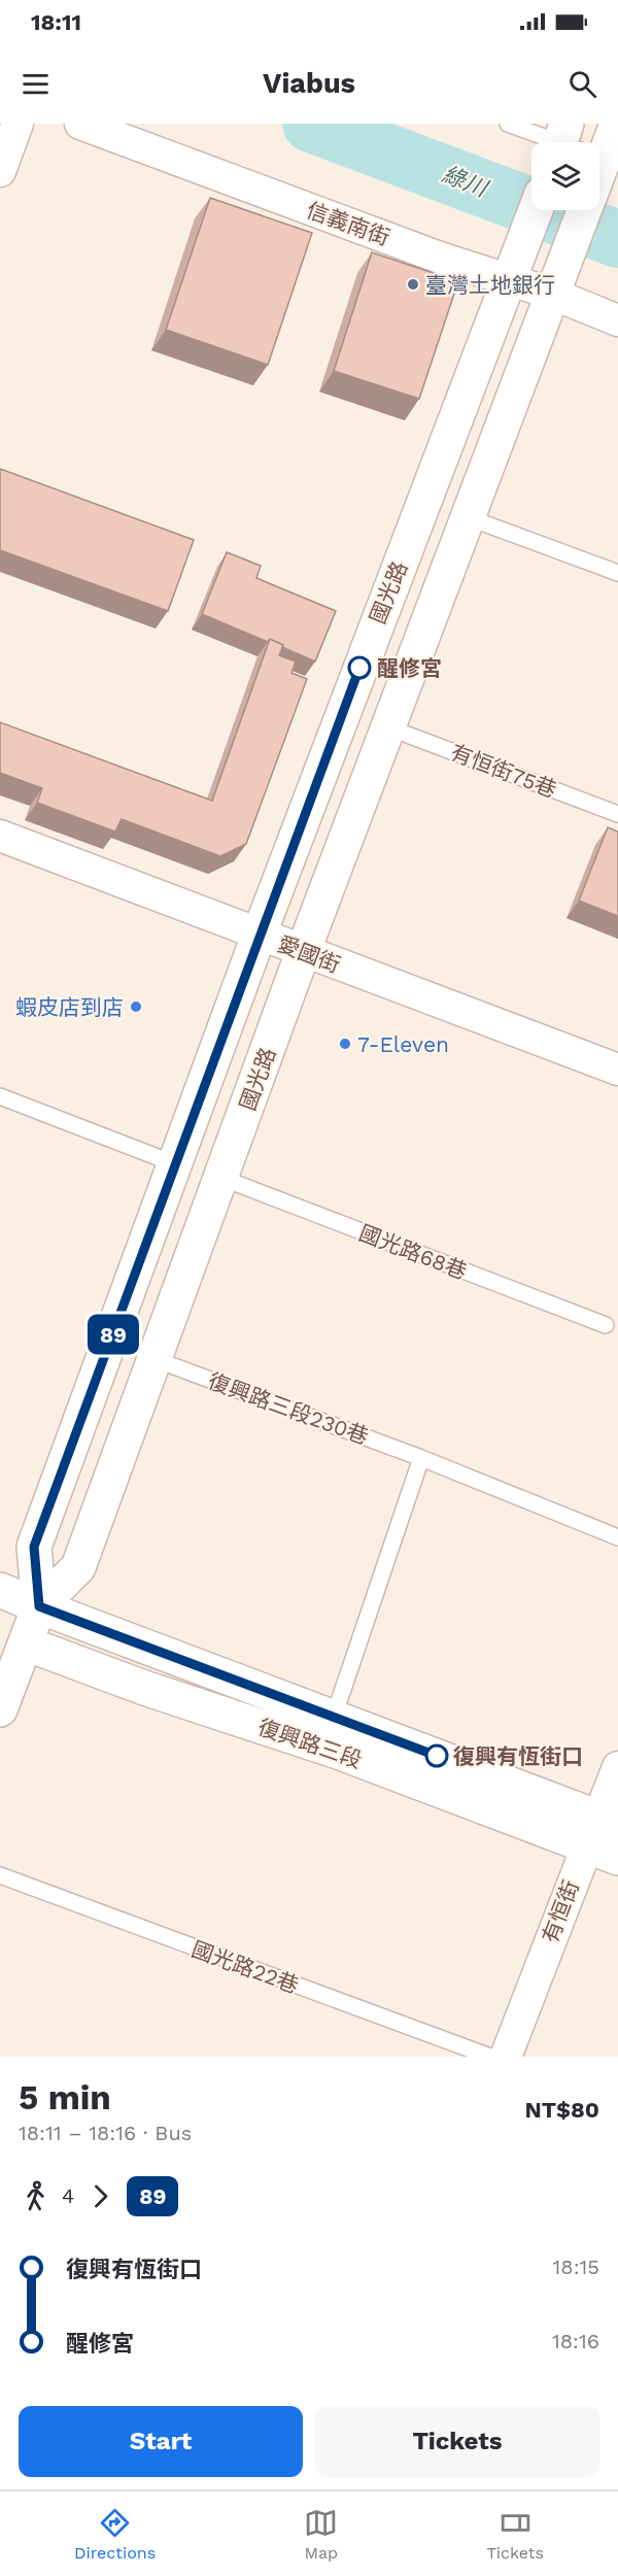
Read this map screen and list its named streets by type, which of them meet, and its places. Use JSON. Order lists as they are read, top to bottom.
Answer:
{
  "streets": {
    "main road": ["國光路", "復興路三段"],
    "street": ["信義南街", "愛國街", "有恒街"],
    "lane": [
      "有恒街75巷",
      "國光路68巷",
      "復興路三段230巷",
      "國光路22巷"
    ]
  },
  "crossings": [
    ["信義南街", "國光路"],
    ["國光路", "有恒街75巷"],
    ["國光路", "愛國街"],
    ["國光路", "國光路68巷"],
    ["國光路", "復興路三段230巷"],
    ["國光路", "復興路三段"],
    ["復興路三段", "有恒街"]
  ],
  "water": ["綠川"],
  "places": [
    "臺灣土地銀行",
    "醒修宮",
    "蝦皮店到店",
    "7-Eleven",
    "復興有恆街口"
  ],
  "lines": ["bus line 89"],
  "page": {
    "status": "18:11",
    "header": "Viabus",
    "on_map": "89",
    "heading": ["5 min", "18:11 – 18:16 · Bus", "NT$80"],
    "legs": ["4", "89"],
    "list": [
      {
        "name": "復興有恆街口",
        "value": "18:15"
      },
      {
        "name": "醒修宮",
        "value": "18:16"
      }
    ],
    "buttons": ["Start", "Tickets"],
    "tabs": ["Directions", "Map", "Tickets"]
  }
}
